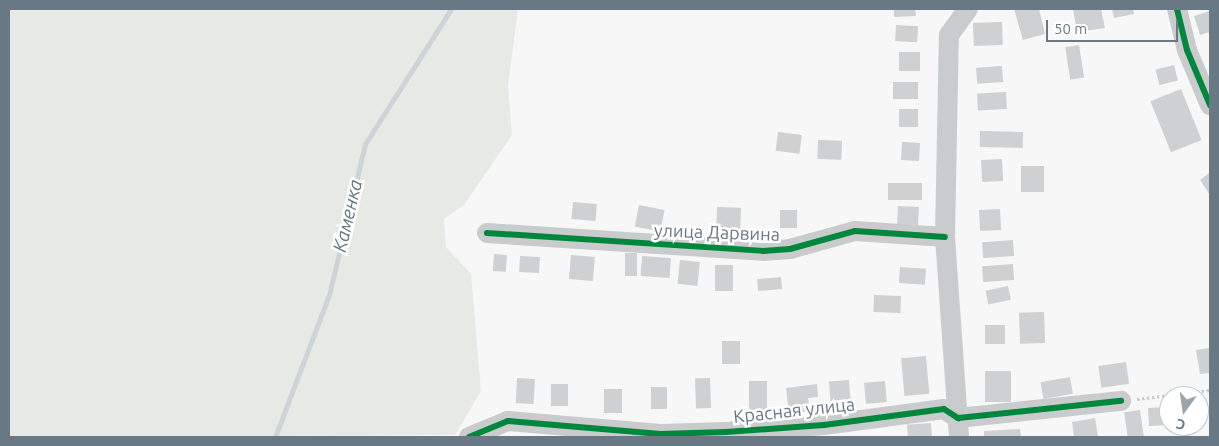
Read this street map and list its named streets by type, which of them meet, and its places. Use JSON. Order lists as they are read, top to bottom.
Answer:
{
  "streets": {
    "street": ["улица Дарвина", "Красная улица"]
  },
  "water": ["Каменка"],
  "scale_bar": "50 m",
  "north": "bottom"
}
